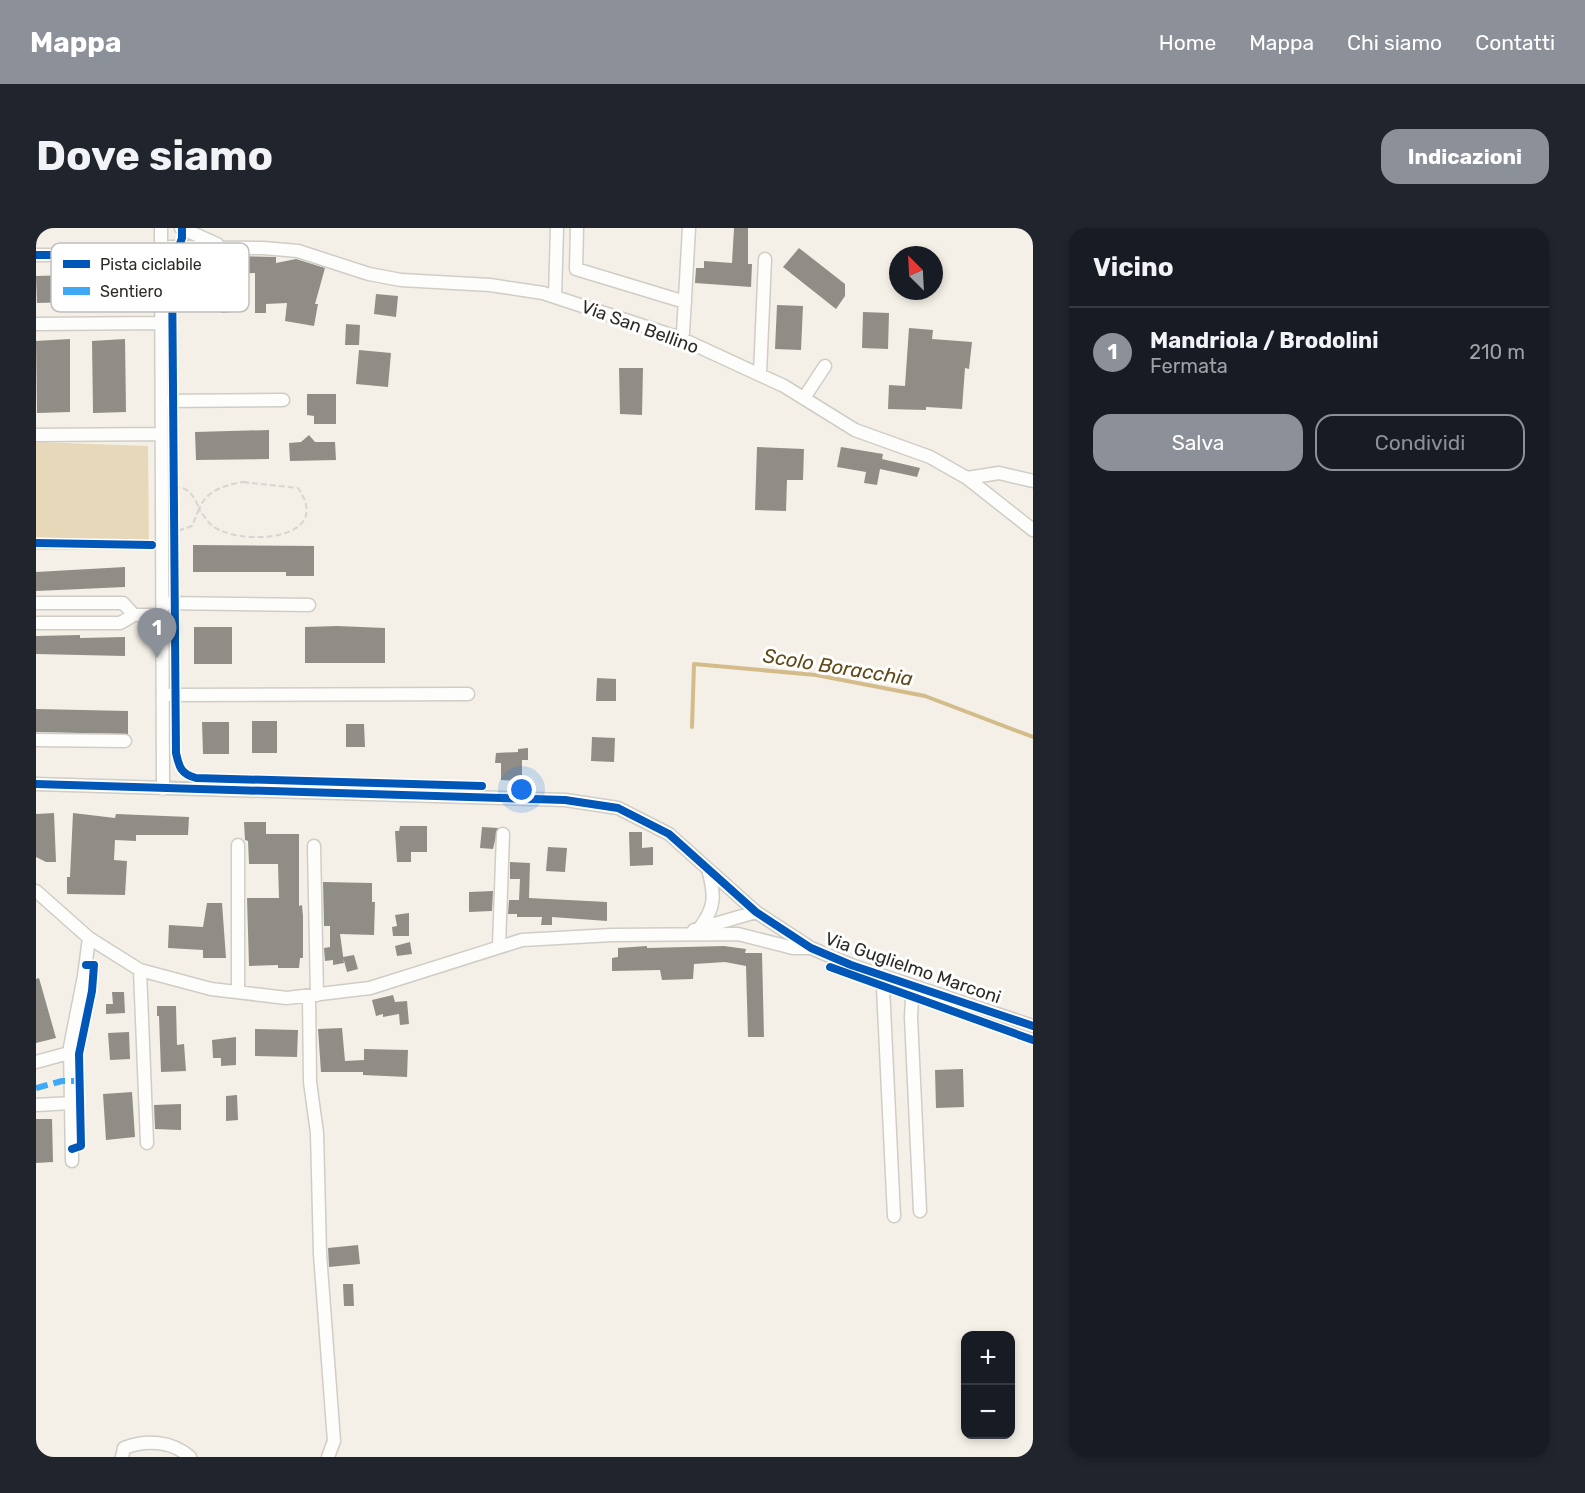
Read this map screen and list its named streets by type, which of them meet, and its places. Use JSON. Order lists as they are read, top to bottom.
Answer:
{
  "streets": {
    "street": ["Via San Bellino", "Via Guglielmo Marconi"]
  },
  "water": ["Scolo Boracchia"],
  "legend": ["Pista ciclabile", "Sentiero"],
  "north": "top left",
  "page": {
    "header": "Mappa",
    "nav": [
      "Home",
      "Mappa",
      "Chi siamo",
      "Contatti"
    ],
    "buttons": [
      "Indicazioni",
      ["Salva", "Condividi"]
    ],
    "title": "Dove siamo",
    "heading": "Vicino",
    "list": [
      {
        "mark": "1",
        "name": "Mandriola / Brodolini",
        "note": "Fermata",
        "value": "210 m"
      }
    ],
    "pins": "1",
    "map_buttons": ["+", "−"]
  }
}
